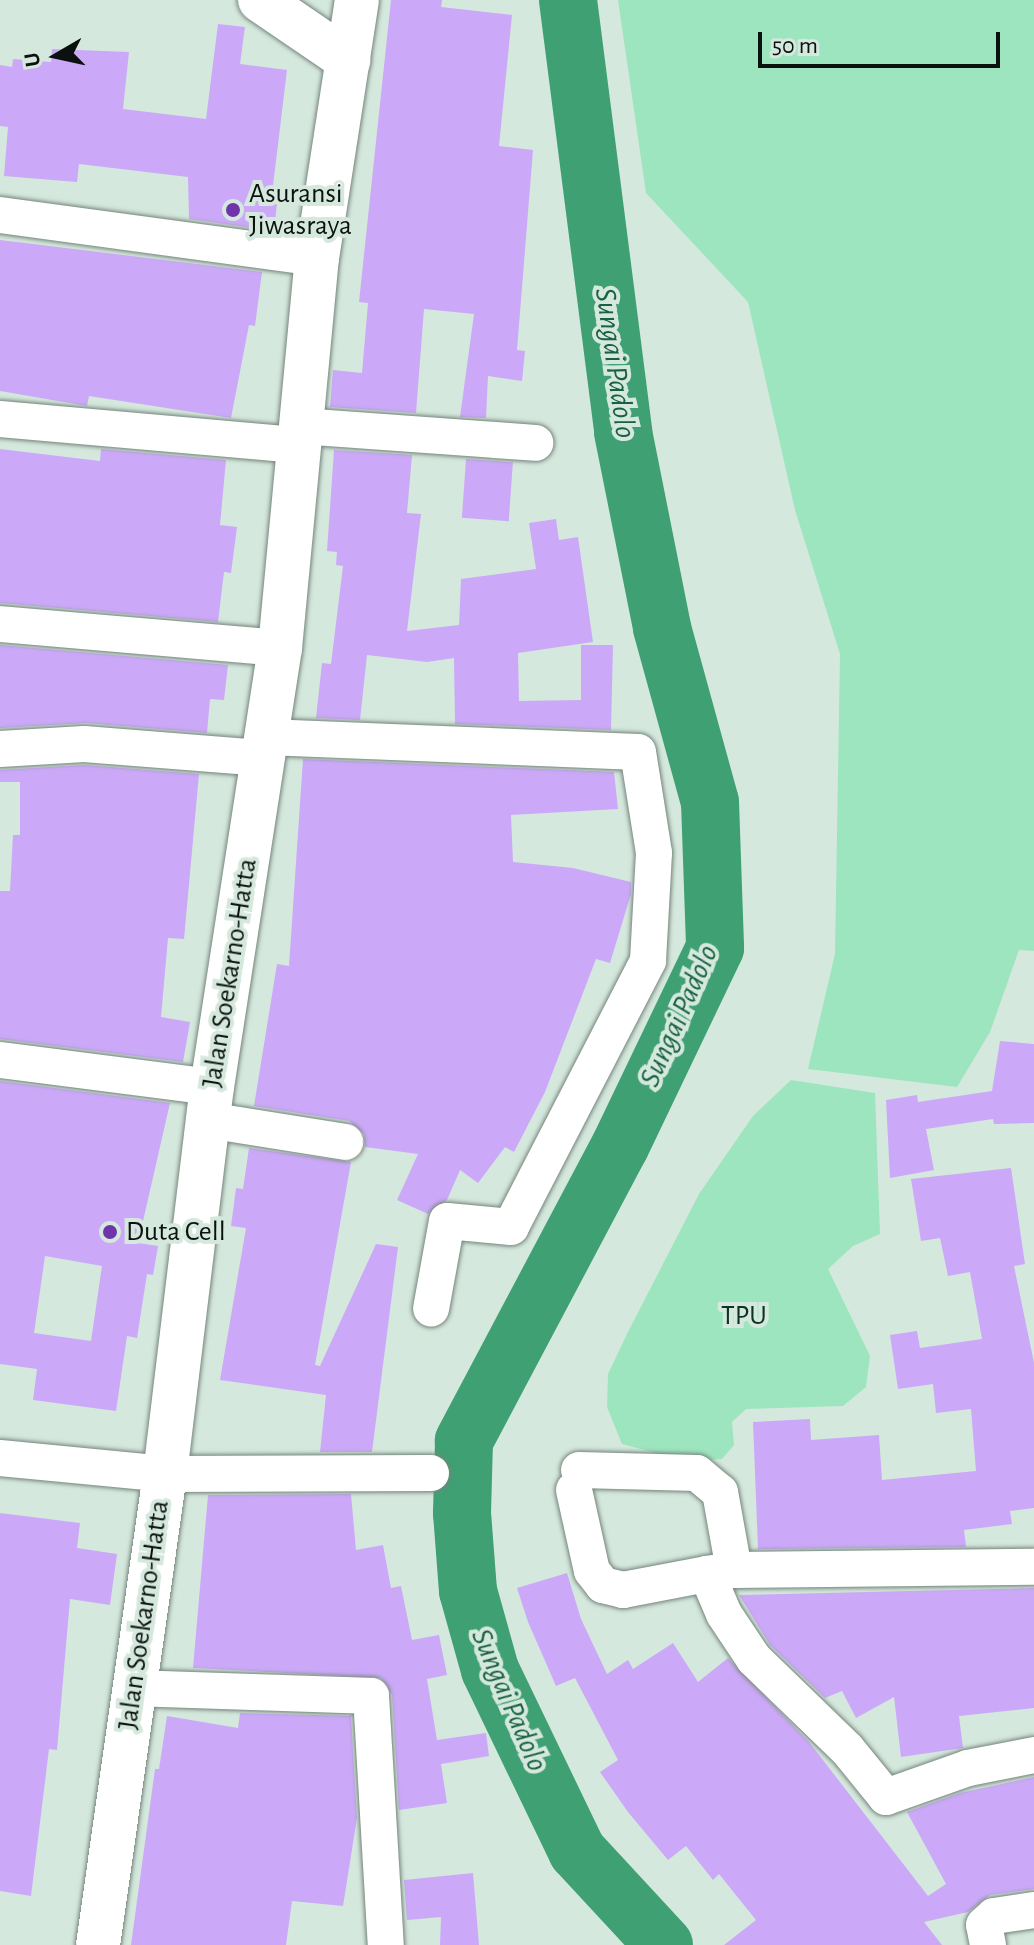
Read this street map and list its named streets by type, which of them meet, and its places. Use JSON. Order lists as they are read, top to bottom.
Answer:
{
  "streets": {
    "main road": ["Jalan Soekarno-Hatta"]
  },
  "water": ["Sungai Padolo"],
  "parks": ["TPU"],
  "places": ["Asuransi Jiwasraya", "Duta Cell"],
  "scale_bar": "50 m",
  "north": "left"
}
